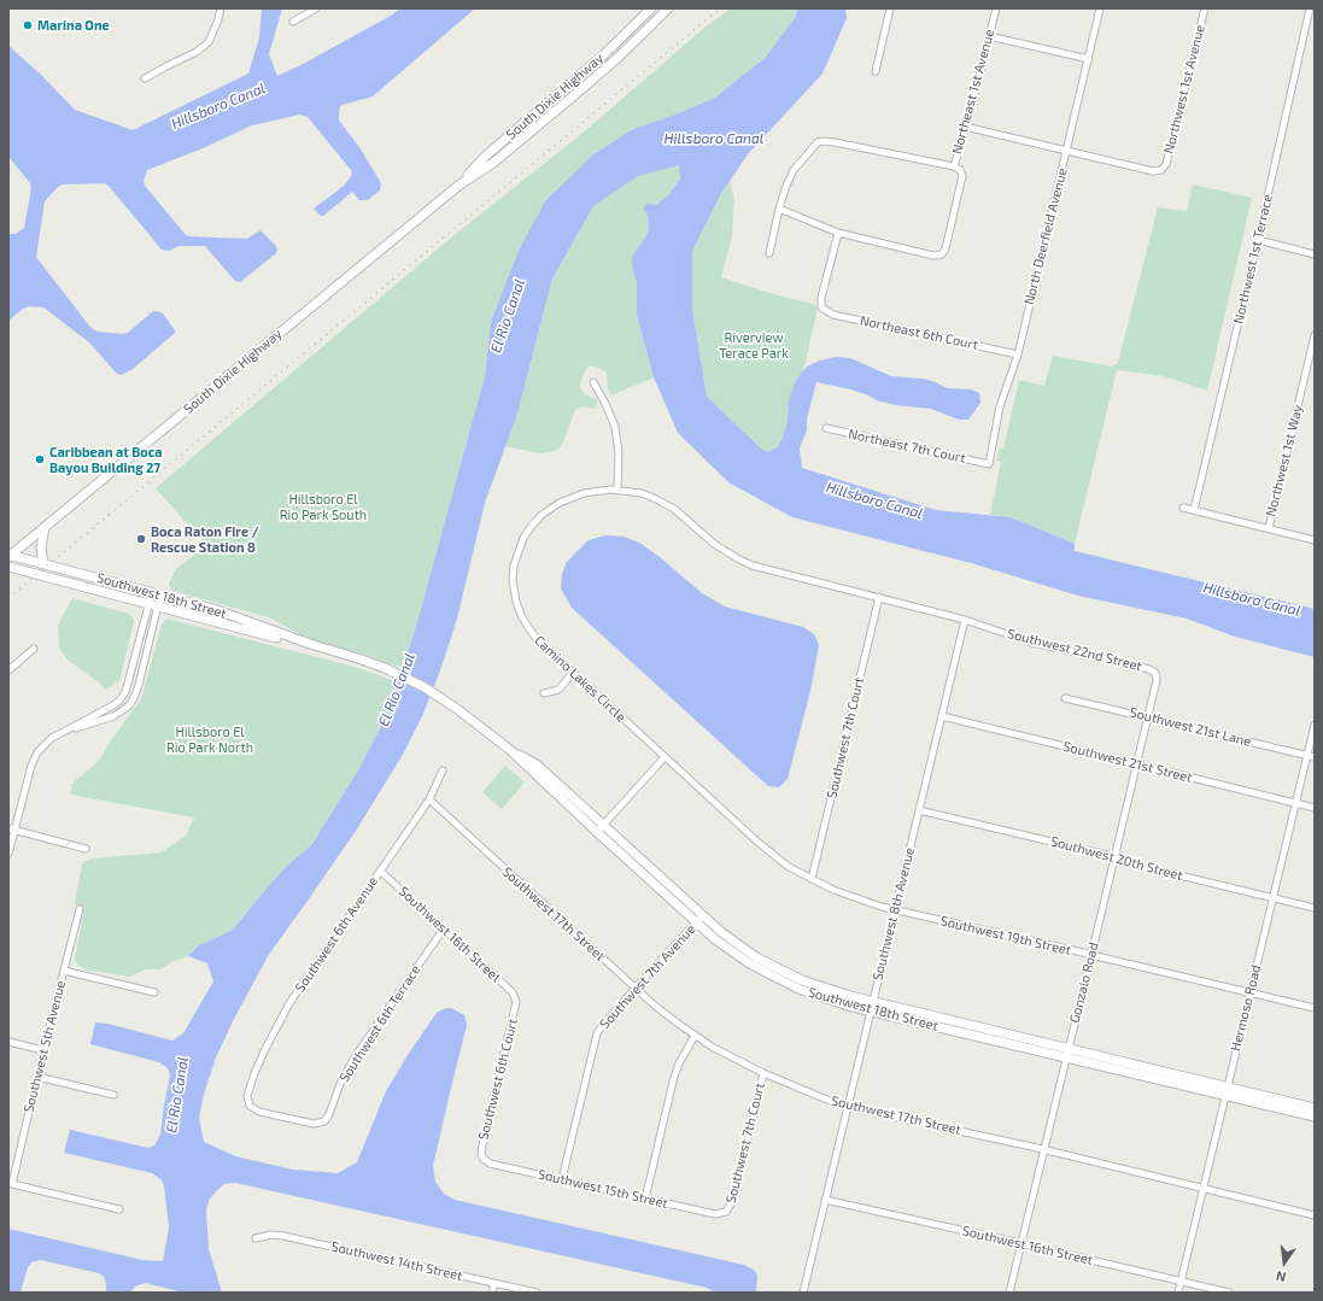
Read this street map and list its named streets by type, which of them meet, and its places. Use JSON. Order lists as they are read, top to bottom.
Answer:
{
  "streets": {
    "main road": ["South Dixie Highway", "Southwest 18th Street"],
    "street": [
      "Northwest 1st Avenue",
      "Northeast 1st Avenue",
      "North Deerfield Avenue",
      "Northwest 1st Terrace",
      "Northeast 6th Court",
      "Northeast 7th Court",
      "Northwest 1st Way",
      "Southwest 22nd Street",
      "Camino Lakes Circle",
      "Southwest 21st Lane",
      "Southwest 7th Court",
      "Southwest 21st Street",
      "Southwest 20th Street",
      "Southwest 17th Street",
      "Southwest 8th Avenue",
      "Southwest 6th Avenue",
      "Southwest 16th Street",
      "Southwest 19th Street",
      "Southwest 7th Avenue",
      "Gonzalo Road",
      "Hermoso Road",
      "Southwest 6th Terrace",
      "Southwest 5th Avenue",
      "Southwest 6th Court",
      "Southwest 15th Street",
      "Southwest 14th Street"
    ]
  },
  "crossings": [
    ["Northwest 1st Avenue", "North Deerfield Avenue"],
    ["Northeast 1st Avenue", "Northeast 6th Court"],
    ["South Dixie Highway", "Southwest 18th Street"],
    ["North Deerfield Avenue", "Northeast 6th Court"],
    ["North Deerfield Avenue", "Northeast 7th Court"],
    ["Southwest 18th Street", "Southwest 8th Avenue"],
    ["Southwest 18th Street", "Southwest 7th Avenue"],
    ["Southwest 18th Street", "Gonzalo Road"],
    ["Southwest 18th Street", "Hermoso Road"],
    ["Southwest 22nd Street", "Camino Lakes Circle"],
    ["Southwest 22nd Street", "Southwest 8th Avenue"],
    ["Southwest 22nd Street", "Gonzalo Road"],
    ["Camino Lakes Circle", "Southwest 7th Court"],
    ["Camino Lakes Circle", "Southwest 8th Avenue"],
    ["Camino Lakes Circle", "Southwest 19th Street"],
    ["Southwest 21st Lane", "Gonzalo Road"],
    ["Southwest 21st Lane", "Hermoso Road"],
    ["Southwest 7th Court", "Southwest 17th Street"],
    ["Southwest 7th Court", "Southwest 15th Street"],
    ["Southwest 21st Street", "Southwest 8th Avenue"],
    ["Southwest 21st Street", "Gonzalo Road"],
    ["Southwest 21st Street", "Hermoso Road"],
    ["Southwest 20th Street", "Southwest 8th Avenue"],
    ["Southwest 20th Street", "Gonzalo Road"],
    ["Southwest 20th Street", "Hermoso Road"],
    ["Southwest 17th Street", "Southwest 8th Avenue"],
    ["Southwest 17th Street", "Southwest 6th Avenue"],
    ["Southwest 17th Street", "Southwest 7th Avenue"],
    ["Southwest 17th Street", "Gonzalo Road"],
    ["Southwest 17th Street", "Hermoso Road"],
    ["Southwest 8th Avenue", "Southwest 16th Street"],
    ["Southwest 8th Avenue", "Southwest 19th Street"],
    ["Southwest 6th Avenue", "Southwest 16th Street"],
    ["Southwest 6th Avenue", "Southwest 6th Terrace"],
    ["Southwest 16th Street", "Gonzalo Road"],
    ["Southwest 16th Street", "Hermoso Road"],
    ["Southwest 16th Street", "Southwest 6th Terrace"],
    ["Southwest 16th Street", "Southwest 6th Court"],
    ["Southwest 19th Street", "Gonzalo Road"],
    ["Southwest 19th Street", "Hermoso Road"],
    ["Southwest 7th Avenue", "Southwest 15th Street"],
    ["Southwest 6th Court", "Southwest 15th Street"]
  ],
  "water": ["Hillsboro Canal", "El Rio Canal"],
  "parks": ["Riverview Terace Park", "Hillsboro El Rio Park South", "Hillsboro El Rio Park North"],
  "places": ["Marina One", "Caribbean at Boca Bayou Building 27", "Boca Raton Fire / Rescue Station 8"],
  "north": "bottom"
}
